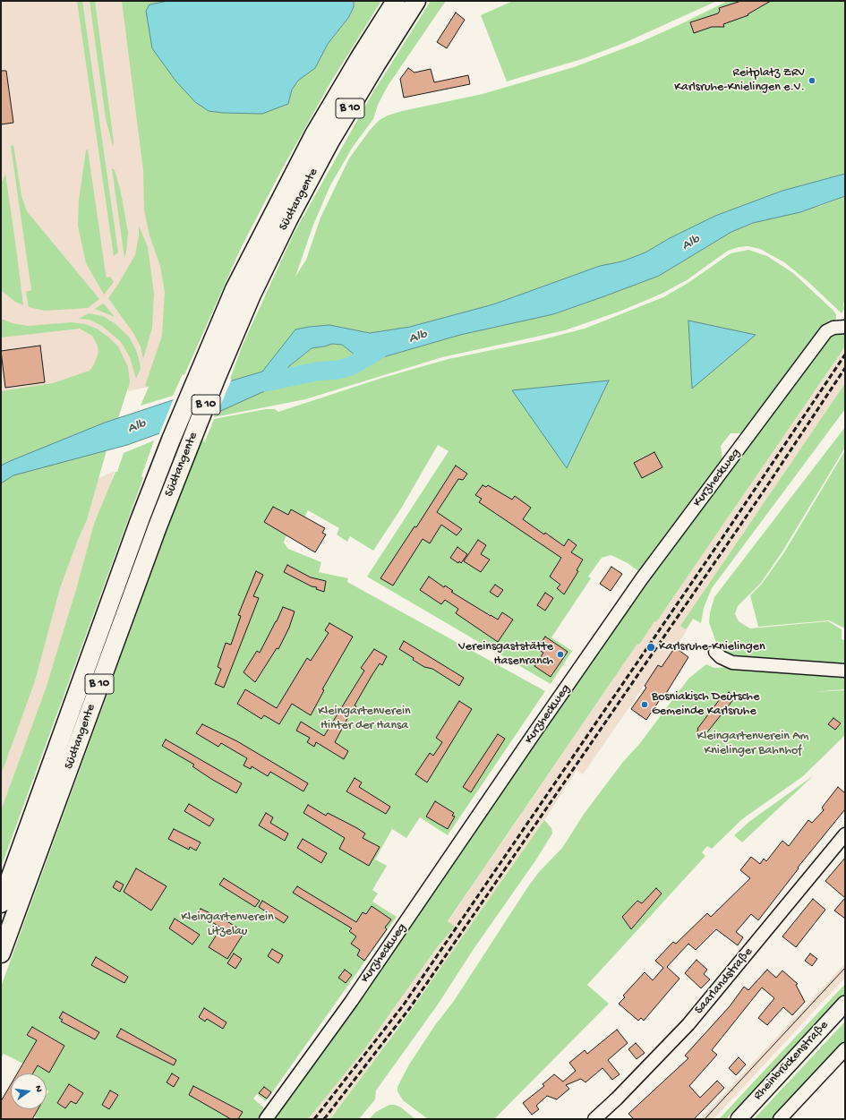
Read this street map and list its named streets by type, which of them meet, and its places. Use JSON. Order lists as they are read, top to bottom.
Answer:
{
  "streets": {
    "highway": ["B 10", "Südtangente"],
    "main road": ["Rheinbrückenstraße"],
    "street": ["Kurzheckweg", "Saarlandstraße"]
  },
  "water": ["Alb"],
  "parks": ["Kleingartenverein Hinter der Hansa", "Kleingartenverein Am Knielinger Bahnhof", "Kleingartenverein Litzelau"],
  "places": [
    "Reitplatz ZRV Karlsruhe-Knielingen e.V.",
    "Karlsruhe-Knielingen",
    "Vereinsgaststätte Hasenranch",
    "Bosniakisch Deutsche Gemeinde Karlsruhe"
  ],
  "north": "right"
}
